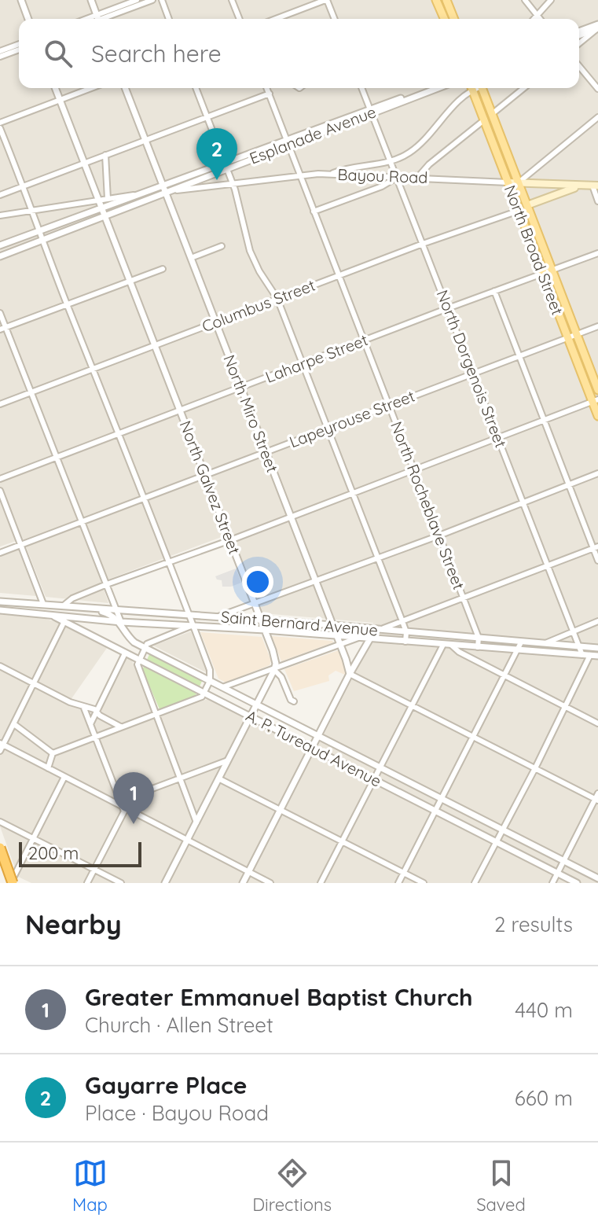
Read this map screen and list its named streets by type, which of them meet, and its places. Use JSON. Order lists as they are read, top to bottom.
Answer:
{
  "streets": {
    "main road": ["Bayou Road", "North Broad Street"],
    "street": [
      "Esplanade Avenue",
      "Columbus Street",
      "Laharpe Street",
      "North Dorgenois Street",
      "North Miro Street",
      "Lapeyrouse Street",
      "North Galvez Street",
      "North Rocheblave Street",
      "Saint Bernard Avenue",
      "A. P. Tureaud Avenue"
    ]
  },
  "crossings": [
    ["Esplanade Avenue", "Bayou Road"],
    ["Esplanade Avenue", "North Dorgenois Street"],
    ["Esplanade Avenue", "North Miro Street"],
    ["Esplanade Avenue", "North Galvez Street"],
    ["Esplanade Avenue", "North Rocheblave Street"],
    ["Bayou Road", "North Broad Street"],
    ["Bayou Road", "North Dorgenois Street"],
    ["Bayou Road", "North Miro Street"],
    ["Bayou Road", "North Rocheblave Street"],
    ["North Broad Street", "Columbus Street"],
    ["North Broad Street", "Laharpe Street"],
    ["North Broad Street", "Lapeyrouse Street"],
    ["Columbus Street", "North Dorgenois Street"],
    ["Columbus Street", "North Miro Street"],
    ["Columbus Street", "North Galvez Street"],
    ["Columbus Street", "North Rocheblave Street"],
    ["Laharpe Street", "North Dorgenois Street"],
    ["Laharpe Street", "North Miro Street"],
    ["Laharpe Street", "North Galvez Street"],
    ["Laharpe Street", "North Rocheblave Street"],
    ["North Dorgenois Street", "Lapeyrouse Street"],
    ["North Dorgenois Street", "Saint Bernard Avenue"],
    ["North Miro Street", "Lapeyrouse Street"],
    ["North Miro Street", "Saint Bernard Avenue"],
    ["Lapeyrouse Street", "North Galvez Street"],
    ["Lapeyrouse Street", "North Rocheblave Street"],
    ["North Galvez Street", "Saint Bernard Avenue"],
    ["North Rocheblave Street", "Saint Bernard Avenue"],
    ["Saint Bernard Avenue", "A. P. Tureaud Avenue"]
  ],
  "scale_bar": "200 m",
  "page": {
    "search": "Search here",
    "pins": ["2", "1"],
    "scale": "200 m",
    "heading": ["Nearby", "2 results"],
    "list": [
      {
        "mark": "1",
        "name": "Greater Emmanuel Baptist Church",
        "note": "Church · Allen Street",
        "value": "440 m"
      },
      {
        "mark": "2",
        "name": "Gayarre Place",
        "note": "Place · Bayou Road",
        "value": "660 m"
      }
    ],
    "nav": ["Map", "Directions", "Saved"]
  }
}
